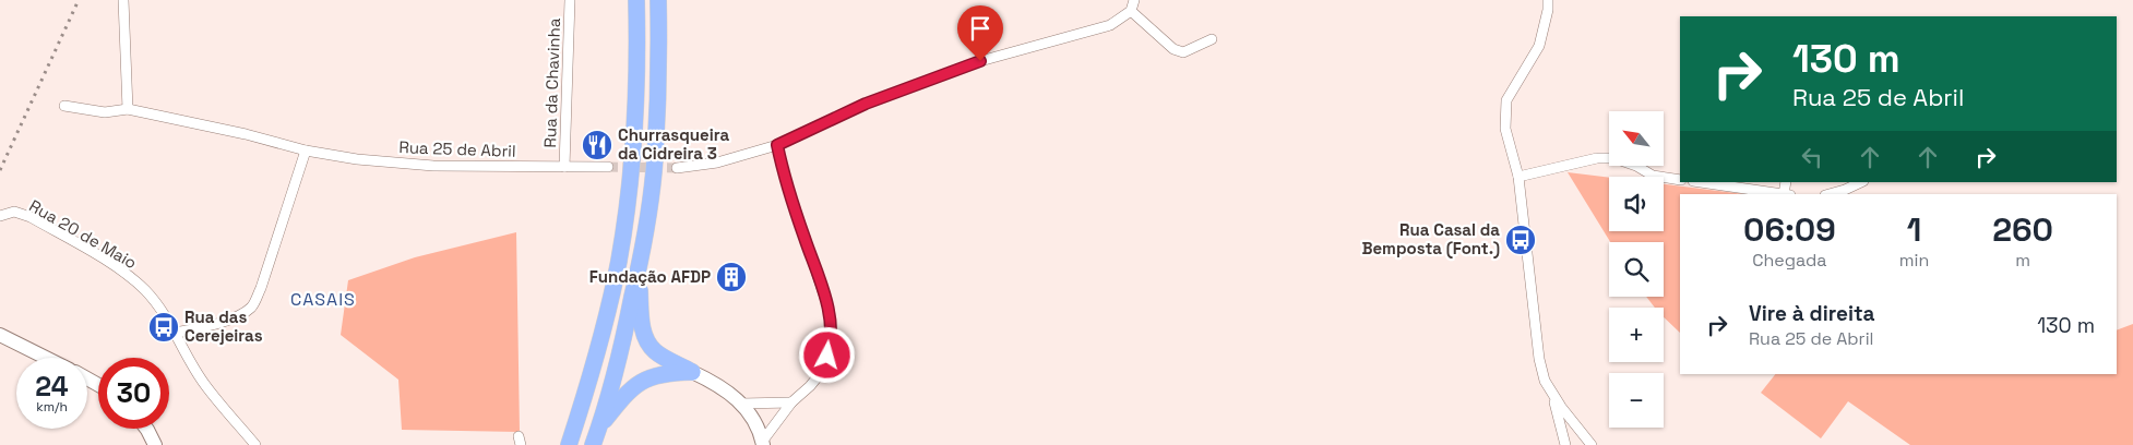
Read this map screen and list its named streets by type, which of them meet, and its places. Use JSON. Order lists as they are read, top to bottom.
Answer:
{
  "streets": {
    "street": ["Rua da Chavinha", "Rua 25 de Abril", "Rua 20 de Maio"]
  },
  "crossings": [
    ["Rua da Chavinha", "Rua 25 de Abril"]
  ],
  "districts": ["CASAIS"],
  "places": {
    "restaurant": ["Churrasqueira da Cidreira 3"],
    "bus stop": ["Rua Casal da Bemposta (Font.)", "Rua das Cerejeiras"],
    "building": ["Fundação AFDP"]
  },
  "north": "top left",
  "page": {
    "turn": ["130 m", "Rua 25 de Abril"],
    "map_buttons": ["+", "−"],
    "eta": [
      "06:09",
      "Chegada",
      "1",
      "min",
      "260",
      "m"
    ],
    "list": [
      {
        "name": "Vire à direita",
        "note": "Rua 25 de Abril",
        "value": "130 m"
      }
    ],
    "speed": "24 km/h",
    "limit": "30"
  }
}
